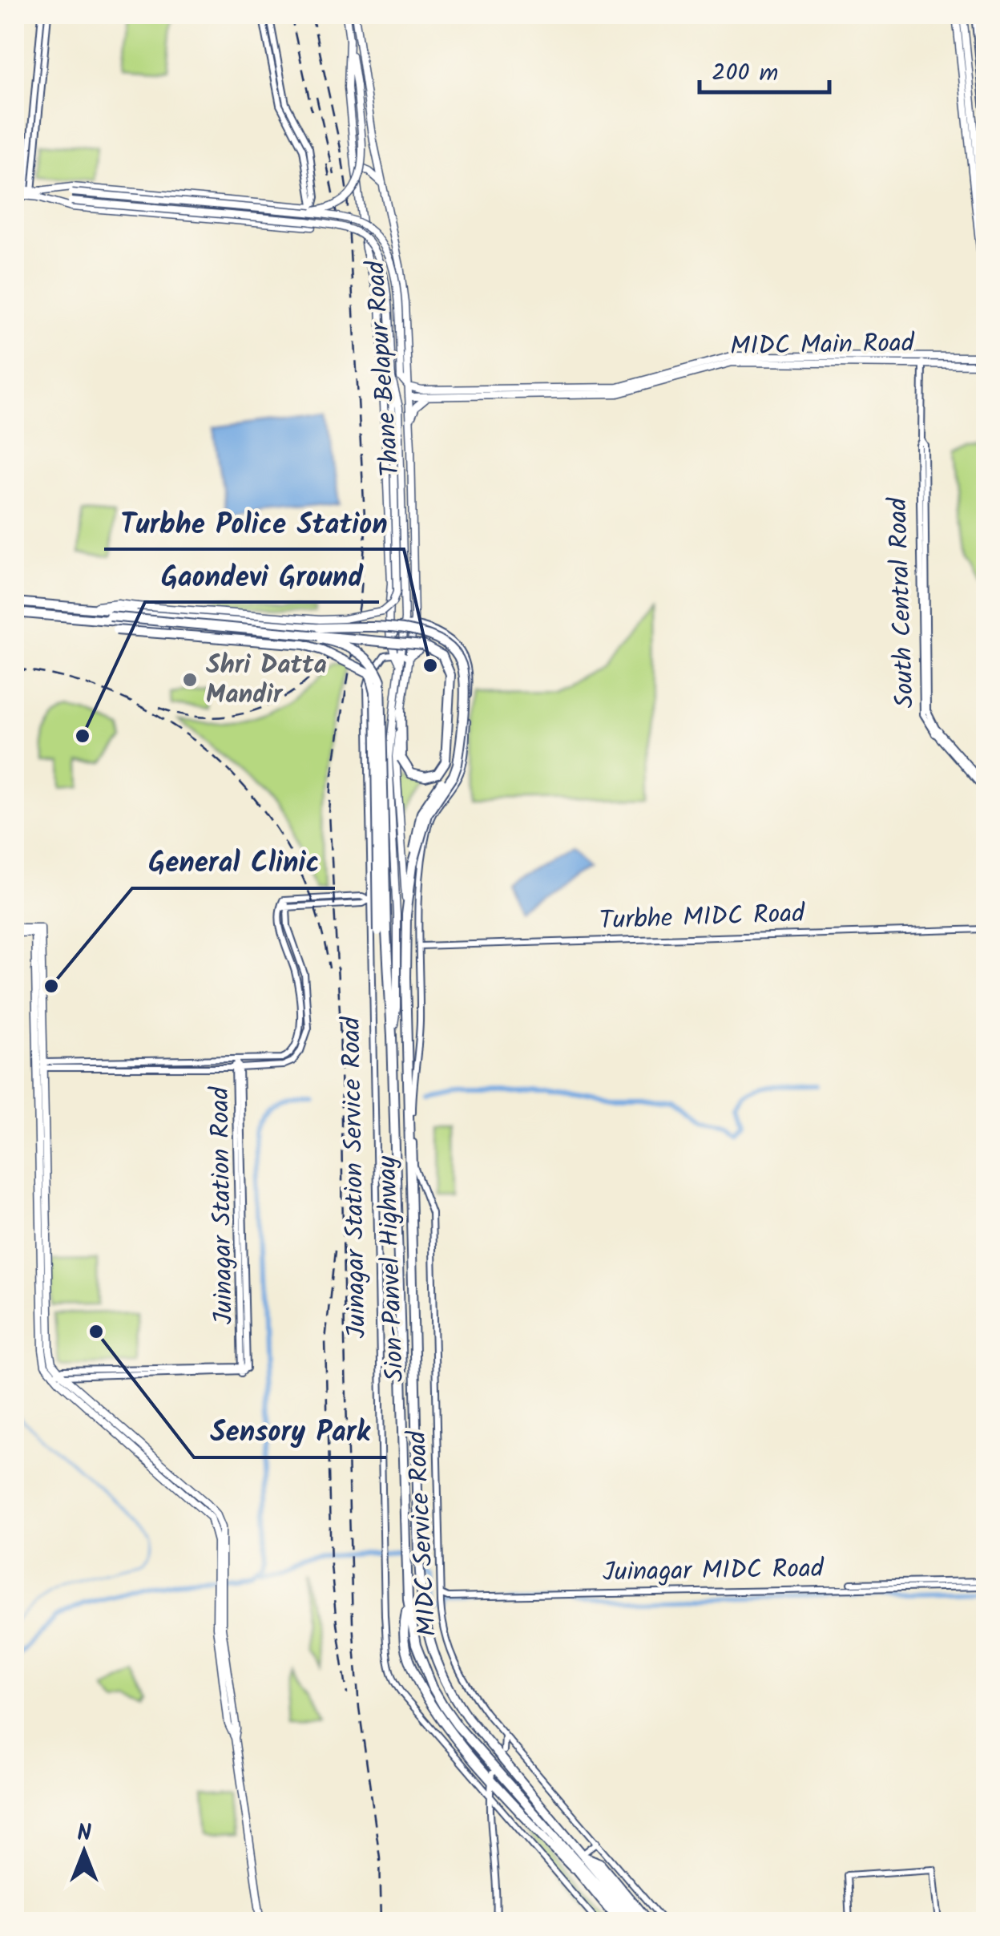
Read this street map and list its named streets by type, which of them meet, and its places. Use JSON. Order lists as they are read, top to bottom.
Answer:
{
  "streets": {
    "highway": ["Sion-Panvel Highway"],
    "main road": ["MIDC Main Road", "Thane Belapur Road"],
    "street": [
      "South Central Road",
      "Turbhe MIDC Road",
      "Juinagar Station Service Road",
      "Juinagar Station Road",
      "MIDC Service Road",
      "Juinagar MIDC Road"
    ]
  },
  "crossings": [
    ["MIDC Main Road", "Thane Belapur Road"],
    ["MIDC Main Road", "South Central Road"],
    ["Thane Belapur Road", "Juinagar Station Service Road"],
    ["Thane Belapur Road", "Sion-Panvel Highway"],
    ["Thane Belapur Road", "MIDC Service Road"],
    ["Turbhe MIDC Road", "MIDC Service Road"],
    ["Sion-Panvel Highway", "MIDC Service Road"],
    ["MIDC Service Road", "Juinagar MIDC Road"]
  ],
  "places": [
    "Turbhe Police Station",
    "Shri Datta Mandir",
    "Gaondevi Ground",
    "General Clinic",
    "Sensory Park"
  ],
  "scale_bar": "200 m",
  "north": "top"
}
